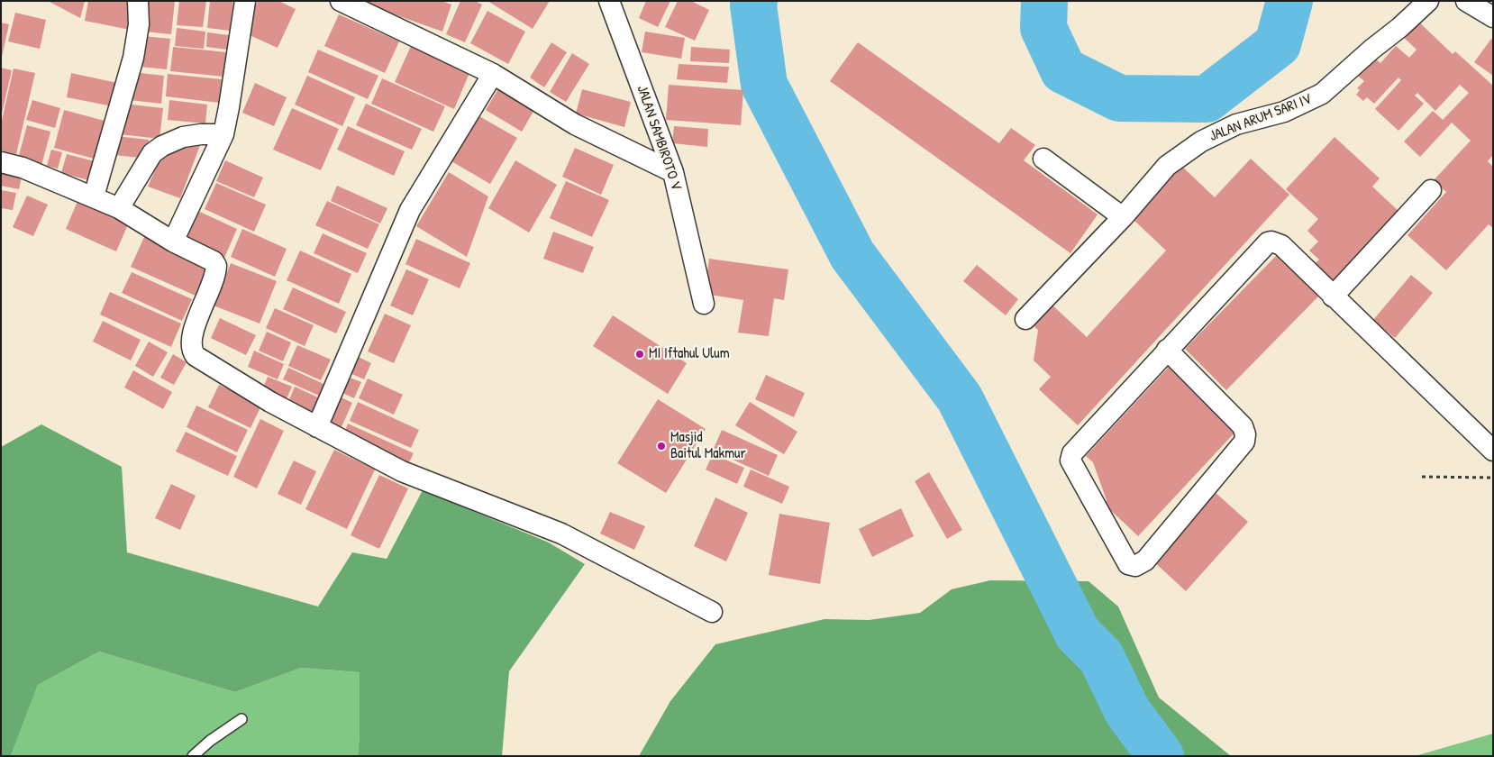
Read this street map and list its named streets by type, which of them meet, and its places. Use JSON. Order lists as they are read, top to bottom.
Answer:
{
  "streets": {
    "street": ["JALAN ARUM SARI IV", "JALAN SAMBIROTO V"]
  },
  "places": ["MI Iftahul Ulum", "Masjid Baitul Makmur"]
}
